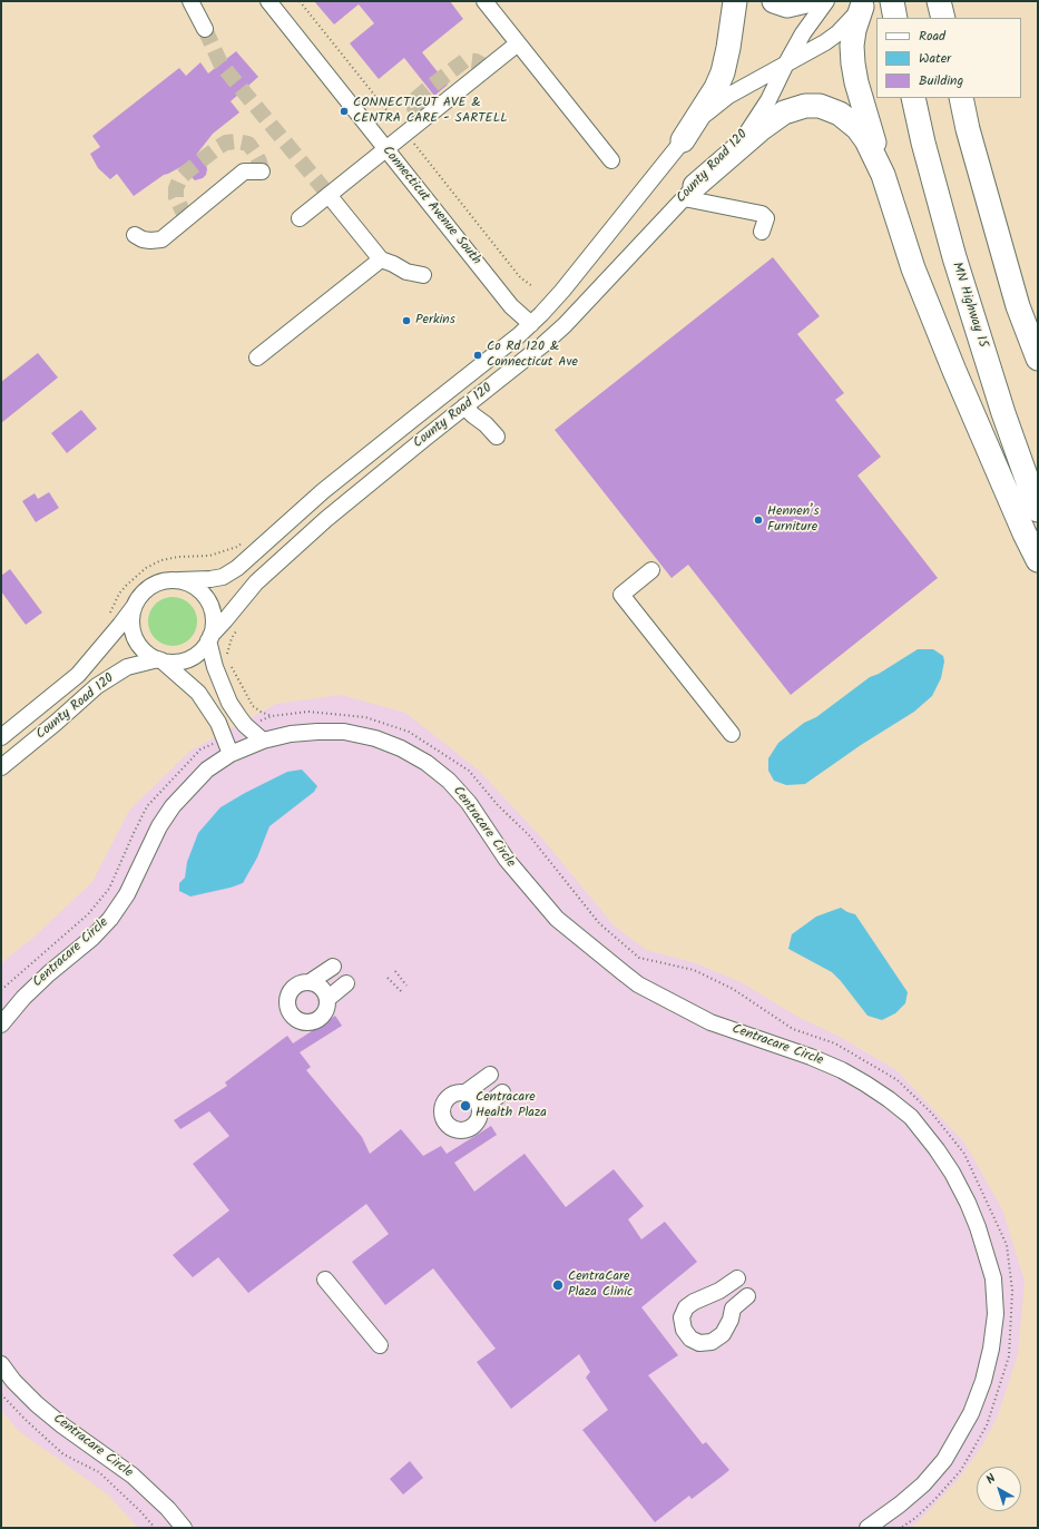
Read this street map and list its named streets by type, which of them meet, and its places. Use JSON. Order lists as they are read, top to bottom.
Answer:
{
  "streets": {
    "highway": ["MN Highway 15"],
    "street": ["County Road 120", "Connecticut Avenue South", "Centracare Circle"]
  },
  "crossings": [
    ["County Road 120", "Connecticut Avenue South"]
  ],
  "places": [
    "CONNECTICUT AVE & CENTRA CARE - SARTELL",
    "Perkins",
    "Co Rd 120 & Connecticut Ave",
    "Hennen’s Furniture",
    "Centracare Health Plaza",
    "CentraCare Plaza Clinic"
  ],
  "legend": ["Road", "Water", "Building"],
  "north": "top left"
}
